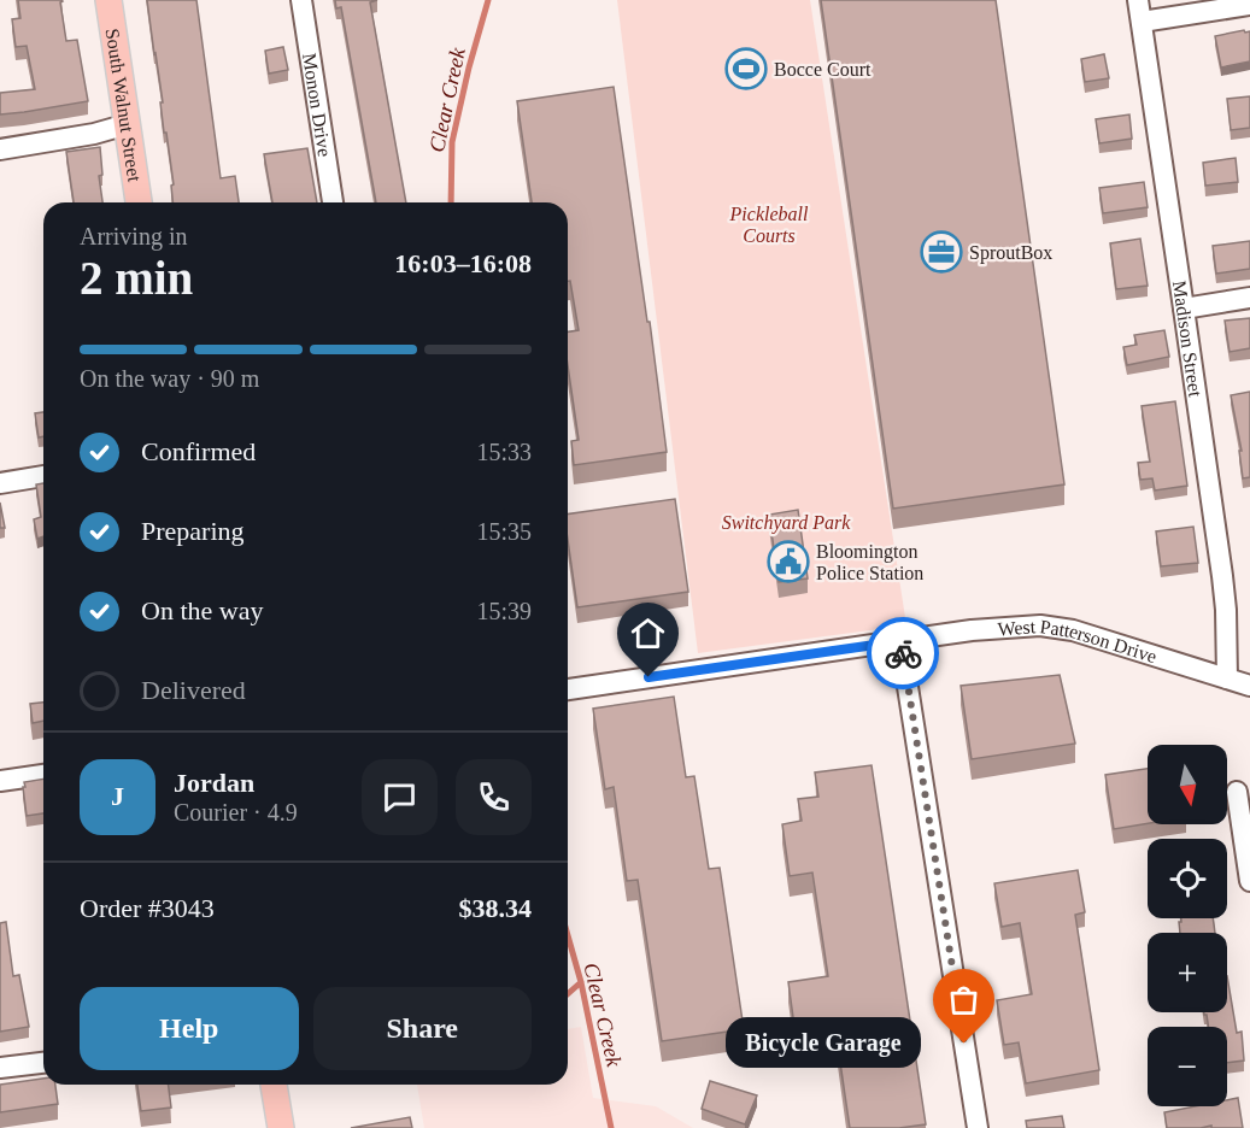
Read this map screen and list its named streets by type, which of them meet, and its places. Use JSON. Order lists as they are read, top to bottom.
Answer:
{
  "streets": {
    "main road": ["South Walnut Street"],
    "street": ["Monon Drive", "Madison Street", "West Patterson Drive"]
  },
  "crossings": [
    ["Madison Street", "West Patterson Drive"]
  ],
  "water": ["Clear Creek"],
  "parks": ["Pickleball Courts", "Switchyard Park"],
  "places": {
    "sports": ["Bocce Court"],
    "office": ["SproutBox"],
    "public building": ["Bloomington Police Station"],
    "other": ["Bicycle Garage"]
  },
  "north": "bottom",
  "page": {
    "heading": ["2 min", "Arriving in", "16:03–16:08"],
    "panel": [
      "Jordan",
      "Courier · 4.9",
      "Order #3043",
      "$38.34"
    ],
    "bar": "On the way · 90 m",
    "list": [
      ["Confirmed", "15:33"],
      ["Preparing", "15:35"],
      ["On the way", "15:39"],
      "Delivered"
    ],
    "map_buttons": ["+", "−"],
    "round": "J",
    "buttons": ["Help", "Share"],
    "bubble": "Bicycle Garage"
  }
}
